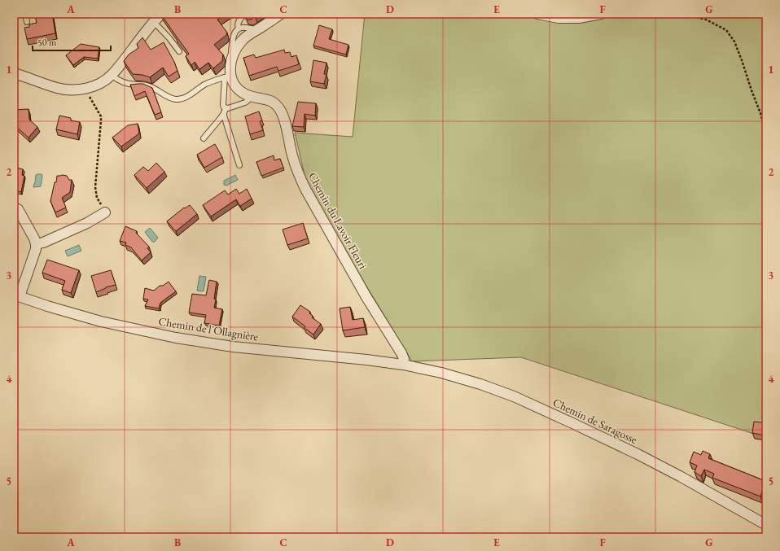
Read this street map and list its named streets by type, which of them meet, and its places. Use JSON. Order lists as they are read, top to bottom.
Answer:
{
  "streets": {
    "street": ["Chemin du Lavoir Fleuri", "Chemin de l'Ollagnière", "Chemin de Saragosse"]
  },
  "crossings": [
    ["Chemin du Lavoir Fleuri", "Chemin de l'Ollagnière"],
    ["Chemin du Lavoir Fleuri", "Chemin de Saragosse"],
    ["Chemin de l'Ollagnière", "Chemin de Saragosse"]
  ],
  "scale_bar": "50 m",
  "grid": {
    "columns": [
      "A",
      "B",
      "C",
      "D",
      "E",
      "F",
      "G"
    ],
    "rows": [
      "1",
      "2",
      "3",
      "4",
      "5"
    ]
  }
}
